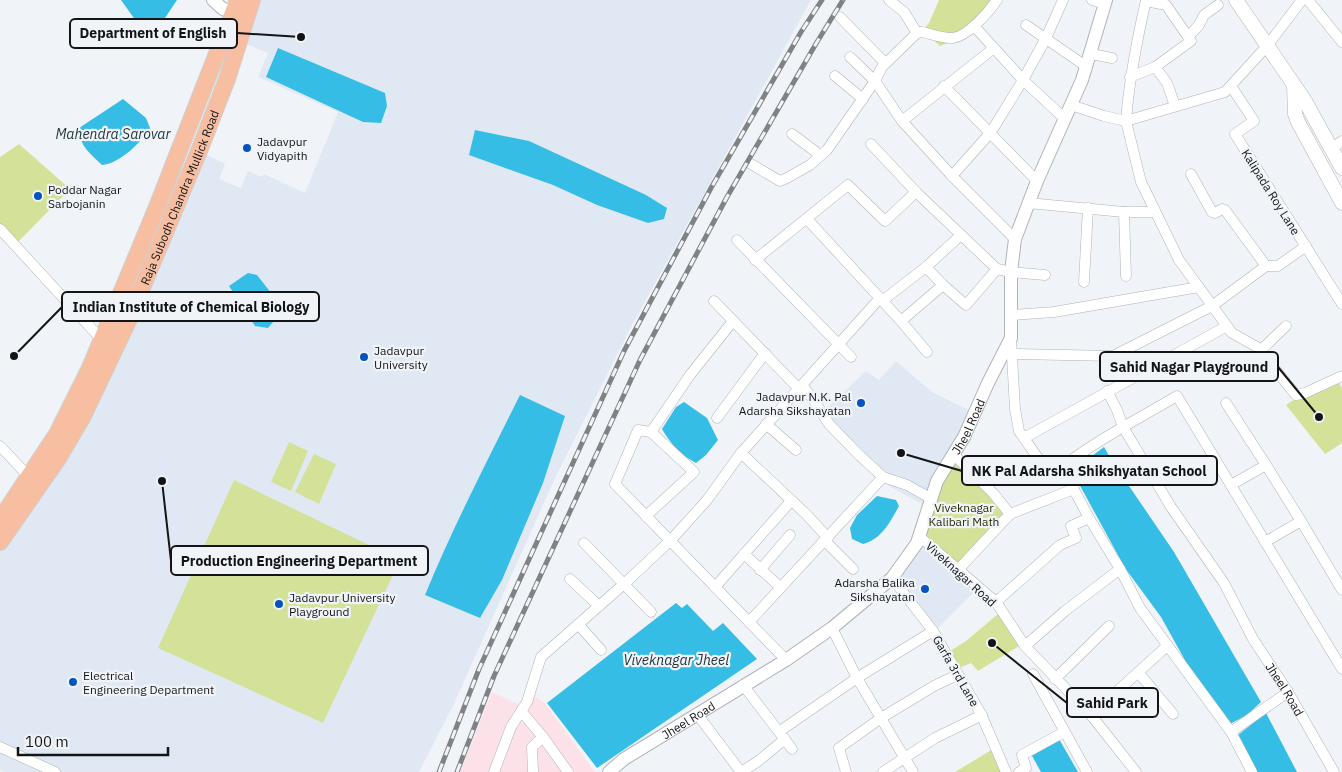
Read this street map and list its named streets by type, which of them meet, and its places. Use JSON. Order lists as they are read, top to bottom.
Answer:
{
  "streets": {
    "main road": ["Raja Subodh Chandra Mullick Road"],
    "street": [
      "Kalipada Roy Lane",
      "Jheel Road",
      "Viveknagar Road",
      "Garfa 3rd Lane"
    ]
  },
  "crossings": [
    ["Jheel Road", "Viveknagar Road"],
    ["Jheel Road", "Garfa 3rd Lane"]
  ],
  "water": ["Mahendra Sarovar", "Viveknagar Jheel"],
  "parks": ["Viveknagar Kalibari Math"],
  "places": [
    "Department of English",
    "Jadavpur Vidyapith",
    "Poddar Nagar Sarbojanin",
    "Indian Institute of Chemical Biology",
    "Jadavpur University",
    "Jadavpur N.K. Pal Adarsha Sikshayatan",
    "Sahid Nagar Playground",
    "NK Pal Adarsha Shikshyatan School",
    "Production Engineering Department",
    "Adarsha Balika Sikshayatan",
    "Jadavpur University Playground",
    "Sahid Park",
    "Electrical Engineering Department"
  ],
  "scale_bar": "100 m"
}
